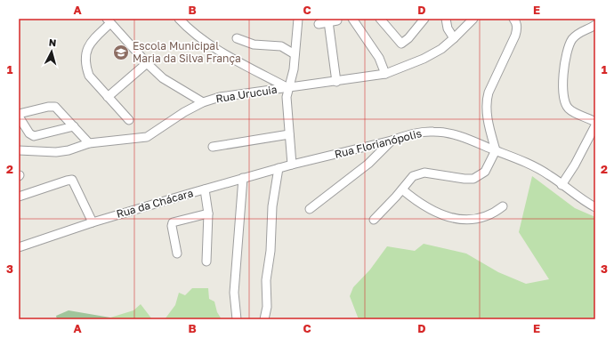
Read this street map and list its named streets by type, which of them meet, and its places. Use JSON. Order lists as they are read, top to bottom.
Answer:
{
  "streets": {
    "street": ["Rua Urucuia", "Rua Florianópolis", "Rua da Chácara"]
  },
  "crossings": [
    ["Rua Florianópolis", "Rua da Chácara"]
  ],
  "places": {
    "school or university": ["Escola Municipal Maria da Silva França"]
  },
  "north": "top",
  "grid": {
    "columns": [
      "A",
      "B",
      "C",
      "D",
      "E"
    ],
    "rows": ["1", "2", "3"]
  }
}
